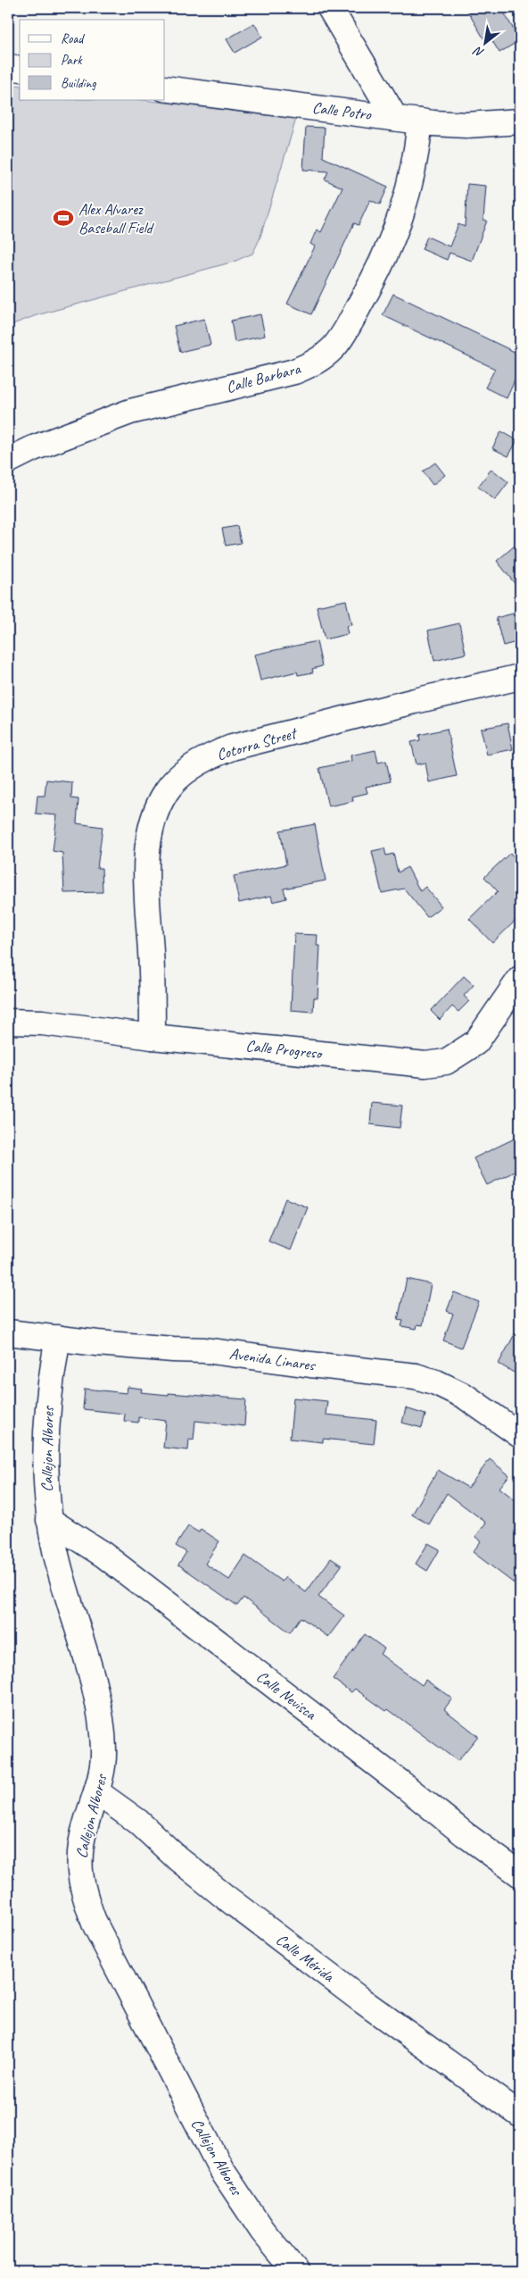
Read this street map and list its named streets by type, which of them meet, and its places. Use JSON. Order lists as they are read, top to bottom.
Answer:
{
  "streets": {
    "street": [
      "Calle Potro",
      "Calle Barbara",
      "Cotorra Street",
      "Calle Progreso",
      "Avenida Linares",
      "Callejon Albores",
      "Calle Nevisca",
      "Calle Mérida"
    ]
  },
  "crossings": [
    ["Calle Potro", "Calle Barbara"],
    ["Cotorra Street", "Calle Progreso"],
    ["Avenida Linares", "Callejon Albores"],
    ["Callejon Albores", "Calle Nevisca"],
    ["Callejon Albores", "Calle Mérida"]
  ],
  "places": {
    "sports": ["Alex Alvarez Baseball Field"]
  },
  "legend": ["Road", "Park", "Building"],
  "north": "bottom left"
}
